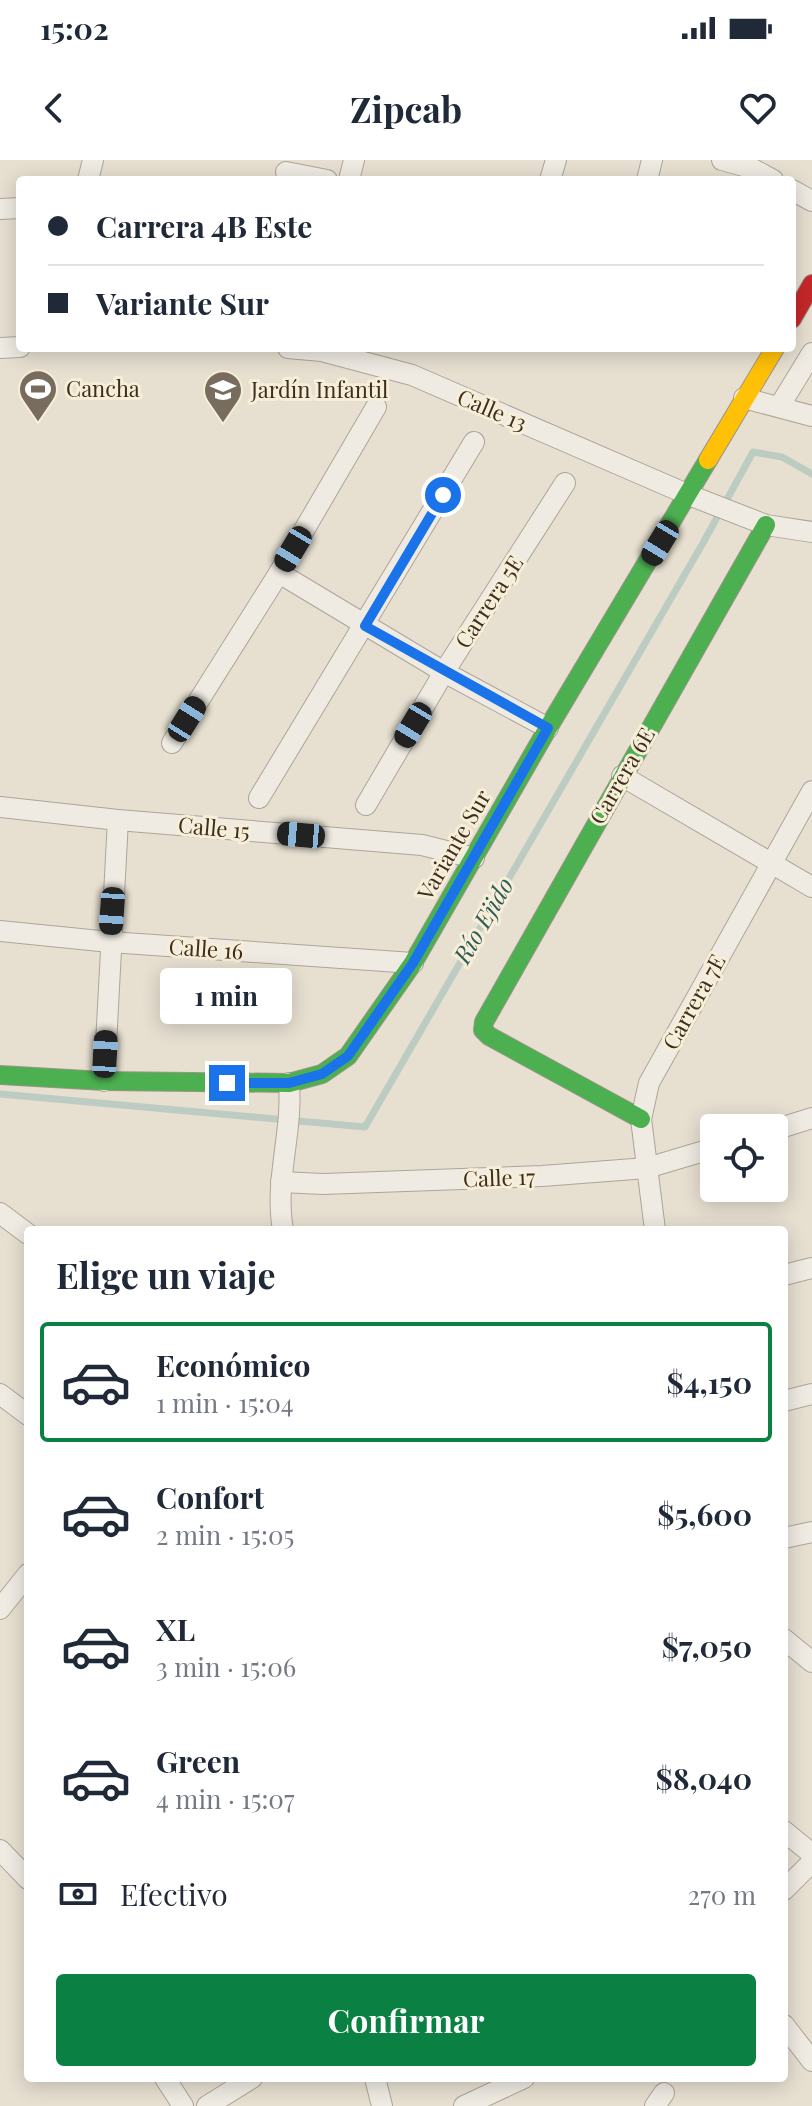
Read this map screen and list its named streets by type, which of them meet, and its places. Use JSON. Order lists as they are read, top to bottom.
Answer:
{
  "streets": {
    "main road": ["Carrera 6E", "Variante Sur"],
    "street": [
      "Calle 13",
      "Carrera 5E",
      "Calle 15",
      "Calle 16",
      "Carrera 7E",
      "Calle 17"
    ]
  },
  "crossings": [
    ["Calle 13", "Carrera 6E"],
    ["Calle 13", "Variante Sur"],
    ["Carrera 6E", "Carrera 7E"],
    ["Calle 15", "Variante Sur"],
    ["Variante Sur", "Calle 16"],
    ["Carrera 7E", "Calle 17"]
  ],
  "water": ["Río Ejido"],
  "places": {
    "sports": ["Cancha"],
    "school or university": ["Jardín Infantil"]
  },
  "page": {
    "status": "15:02",
    "header": "Zipcab",
    "banner": ["Carrera 4B Este", "Variante Sur"],
    "bubble": "1 min",
    "heading": "Elige un viaje",
    "list": [
      {
        "name": "Económico",
        "note": "1 min · 15:04",
        "value": "$4,150"
      },
      {
        "name": "Confort",
        "note": "2 min · 15:05",
        "value": "$5,600"
      },
      {
        "name": "XL",
        "note": "3 min · 15:06",
        "value": "$7,050"
      },
      {
        "name": "Green",
        "note": "4 min · 15:07",
        "value": "$8,040"
      }
    ],
    "pay": ["Efectivo", "270 m"],
    "buttons": "Confirmar"
  }
}
